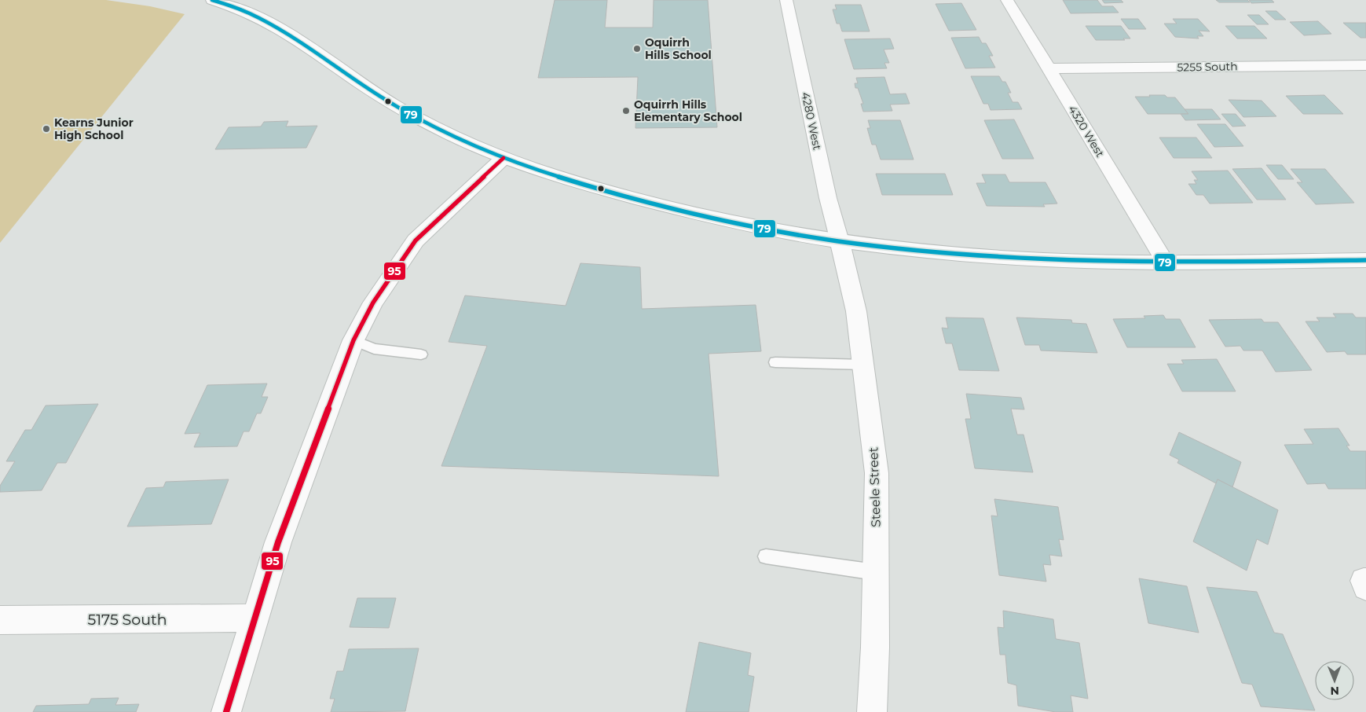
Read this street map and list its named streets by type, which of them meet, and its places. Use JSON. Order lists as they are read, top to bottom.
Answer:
{
  "streets": {
    "street": [
      "5255 South",
      "4280 West",
      "4320 West",
      "Steele Street",
      "5175 South"
    ]
  },
  "crossings": [
    ["5255 South", "4320 West"],
    ["4280 West", "Steele Street"]
  ],
  "places": ["Oquirrh Hills School", "Oquirrh Hills Elementary School", "Kearns Junior High School"],
  "lines": ["transit line 79", "transit line 95"],
  "north": "bottom"
}
